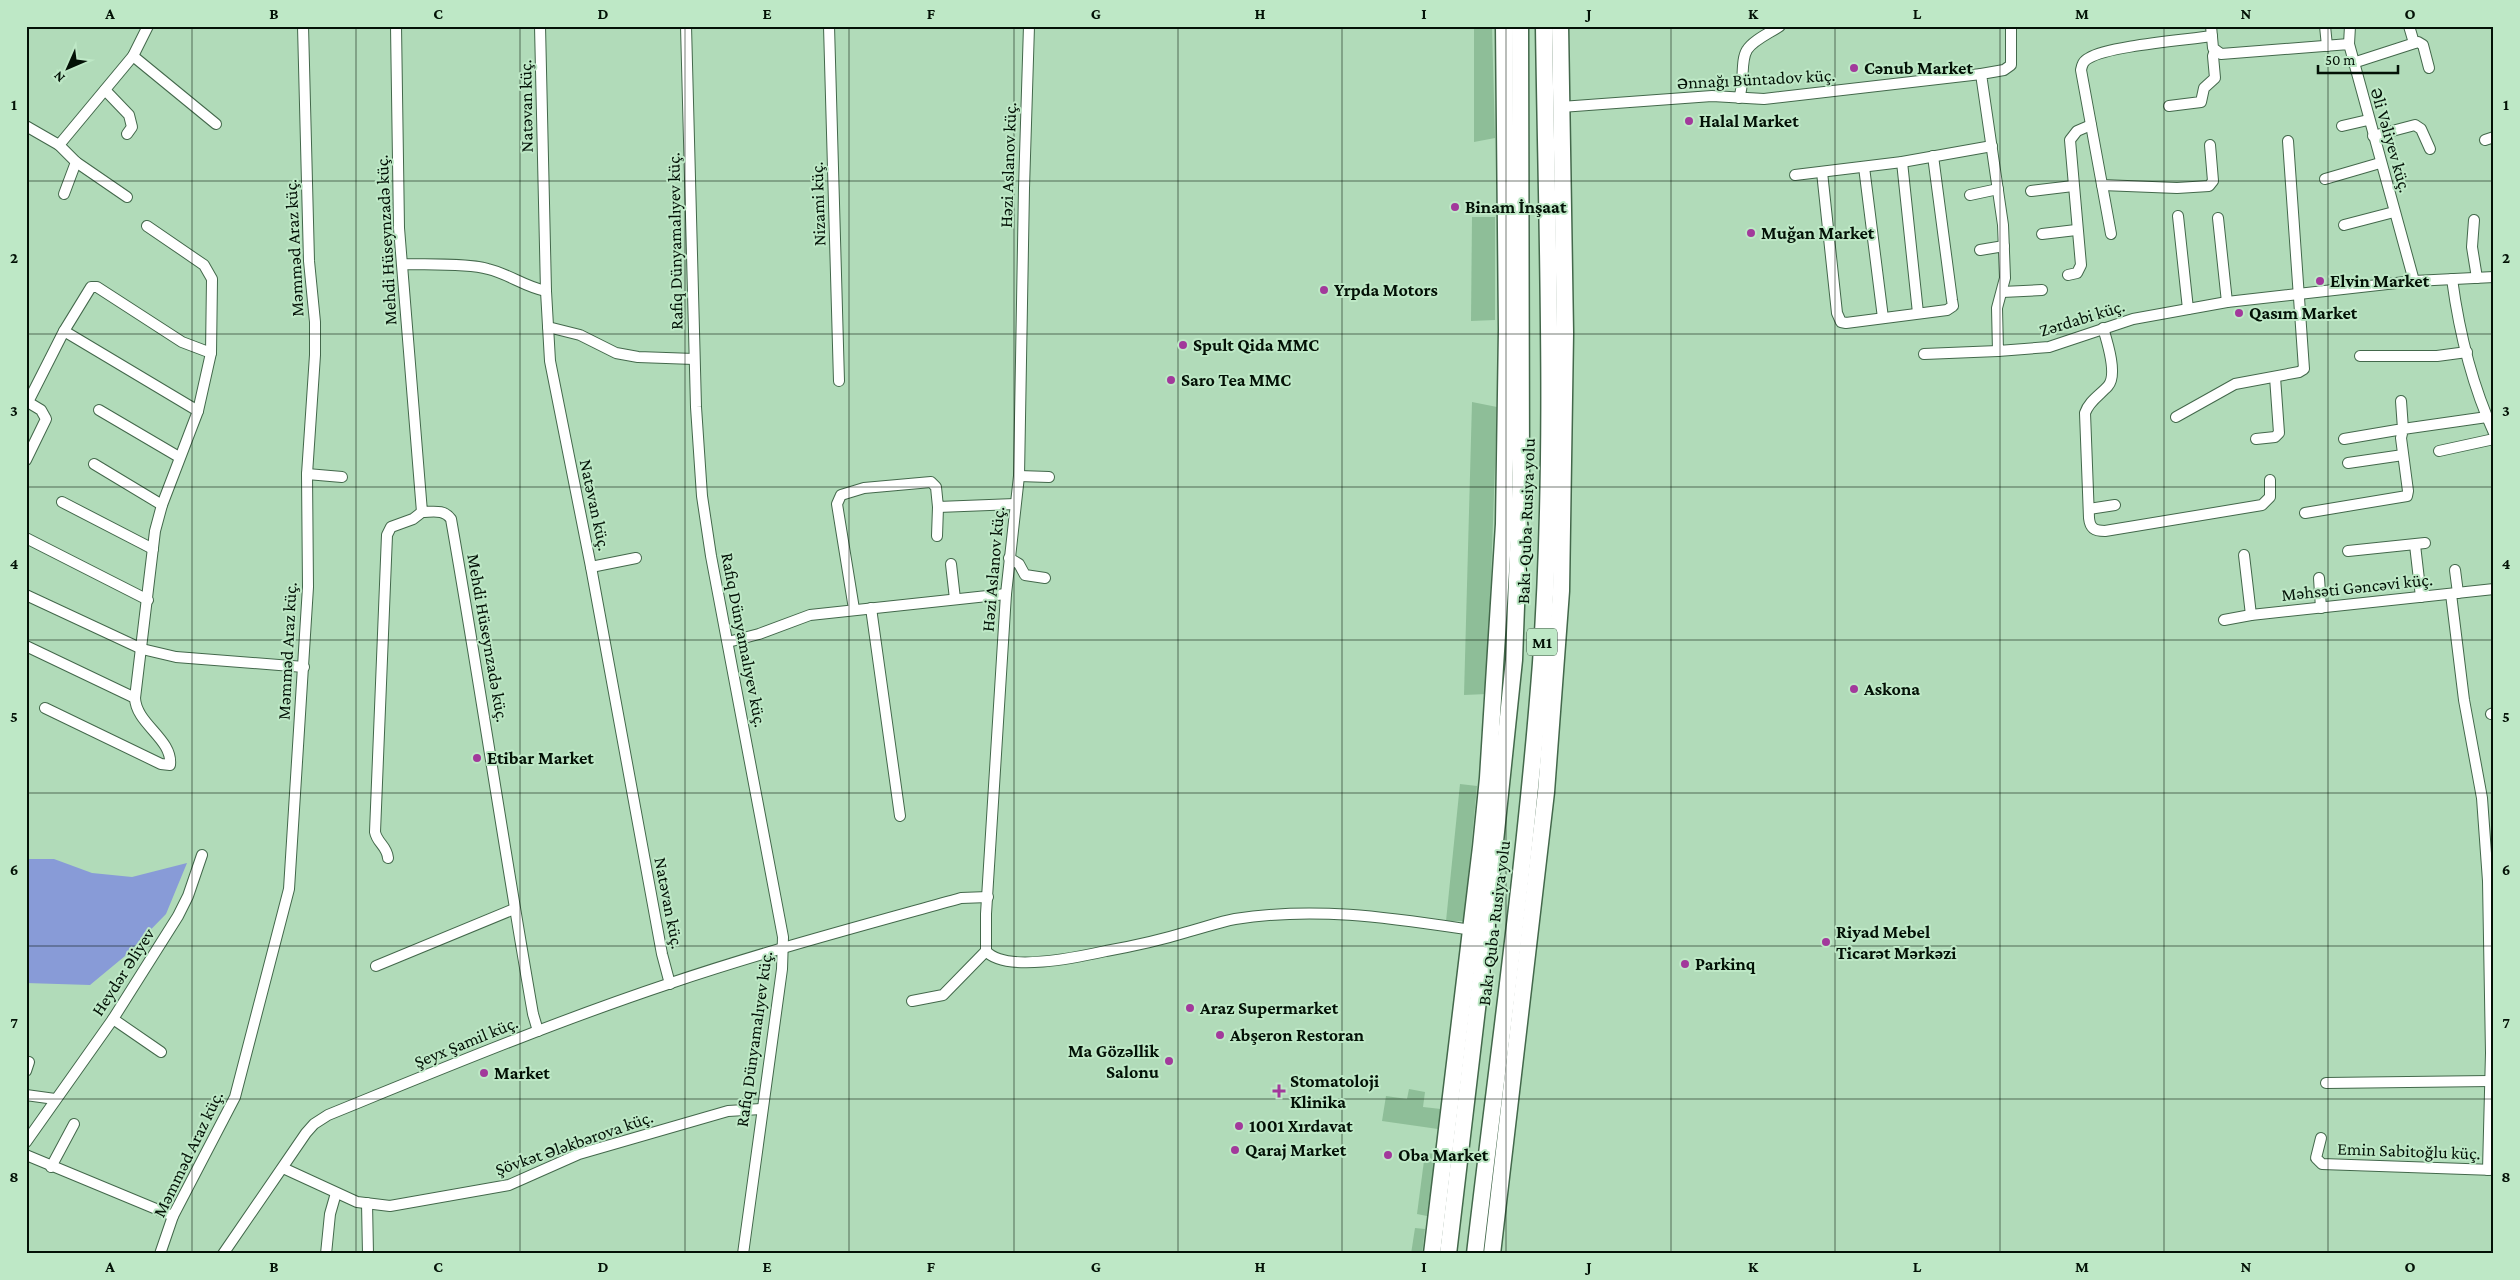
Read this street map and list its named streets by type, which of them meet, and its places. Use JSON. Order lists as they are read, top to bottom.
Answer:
{
  "streets": {
    "highway": ["Bakı-Quba-Rusiya yolu", "M1"],
    "street": [
      "Ənnağı Büntadov küç.",
      "Natəvan küç.",
      "Əli Vəliyev küç.",
      "Həzi Aslanov küç.",
      "Nizami küç.",
      "Mehdi Hüseynzadə küç.",
      "Rafiq Dünyamalıyev küç.",
      "Məmməd Araz küç.",
      "Zərdabi küç.",
      "Məhsəti Gəncəvi küç.",
      "Heydər Əliyev",
      "Şeyx Şamil küç.",
      "Şövkət Ələkbərova küç.",
      "Emin Sabitoğlu küç."
    ]
  },
  "crossings": [
    ["Natəvan küç.", "Şeyx Şamil küç."],
    ["Əli Vəliyev küç.", "Zərdabi küç."],
    ["Həzi Aslanov küç.", "Şeyx Şamil küç."],
    ["Mehdi Hüseynzadə küç.", "Şeyx Şamil küç."],
    ["Rafiq Dünyamalıyev küç.", "Şeyx Şamil küç."],
    ["Rafiq Dünyamalıyev küç.", "Şövkət Ələkbərova küç."],
    ["Şeyx Şamil küç.", "Şövkət Ələkbərova küç."]
  ],
  "places": {
    "other": [
      "Cənub Market",
      "Halal Market",
      "Binam İnşaat",
      "Muğan Market",
      "Elvin Market",
      "Yrpda Motors",
      "Qasım Market",
      "Spult Qida MMC",
      "Saro Tea MMC",
      "Askona",
      "Etibar Market",
      "Riyad Mebel Ticarət Mərkəzi",
      "Parkinq",
      "Araz Supermarket",
      "Abşeron Restoran",
      "Ma Gözəllik Salonu",
      "Market",
      "1001 Xırdavat",
      "Qaraj Market",
      "Oba Market"
    ],
    "health": ["Stomatoloji Klinika"]
  },
  "scale_bar": "50 m",
  "north": "bottom left",
  "grid": {
    "columns": [
      "A",
      "B",
      "C",
      "D",
      "E",
      "F",
      "G",
      "H",
      "I",
      "J",
      "K",
      "L",
      "M",
      "N",
      "O"
    ],
    "rows": [
      "1",
      "2",
      "3",
      "4",
      "5",
      "6",
      "7",
      "8"
    ]
  }
}
